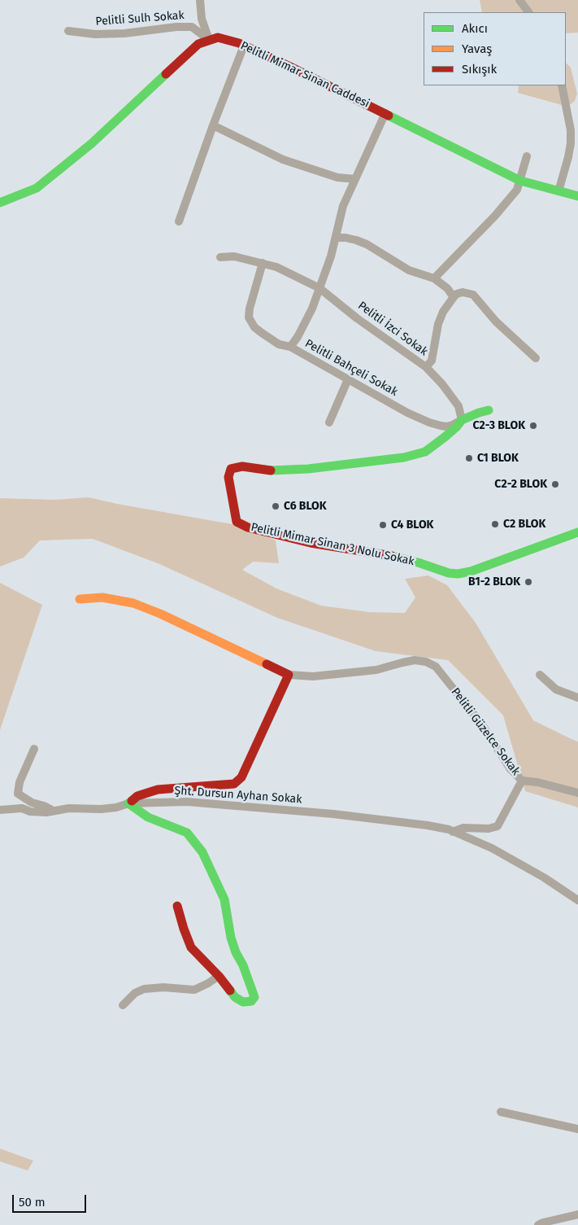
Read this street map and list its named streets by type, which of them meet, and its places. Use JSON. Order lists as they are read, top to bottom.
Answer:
{
  "streets": {
    "street": [
      "Pelitli Sulh Sokak",
      "Pelitli Mimar Sinan Caddesi",
      "Pelitli İzci Sokak",
      "Pelitli Bahçeli Sokak",
      "Pelitli Mimar Sinan 3 Nolu Sokak",
      "Pelitli Güzelce Sokak",
      "Şht. Dursun Ayhan Sokak"
    ]
  },
  "crossings": [
    ["Pelitli Sulh Sokak", "Pelitli Mimar Sinan Caddesi"],
    ["Pelitli Mimar Sinan Caddesi", "Pelitli Bahçeli Sokak"],
    ["Pelitli İzci Sokak", "Pelitli Bahçeli Sokak"],
    ["Pelitli Bahçeli Sokak", "Pelitli Mimar Sinan 3 Nolu Sokak"],
    ["Pelitli Güzelce Sokak", "Şht. Dursun Ayhan Sokak"]
  ],
  "places": [
    "C2-3 BLOK",
    "C1 BLOK",
    "C2-2 BLOK",
    "C6 BLOK",
    "C2 BLOK",
    "C4 BLOK",
    "B1-2 BLOK"
  ],
  "legend": ["Akıcı", "Yavaş", "Sıkışık"],
  "scale_bar": "50 m"
}
